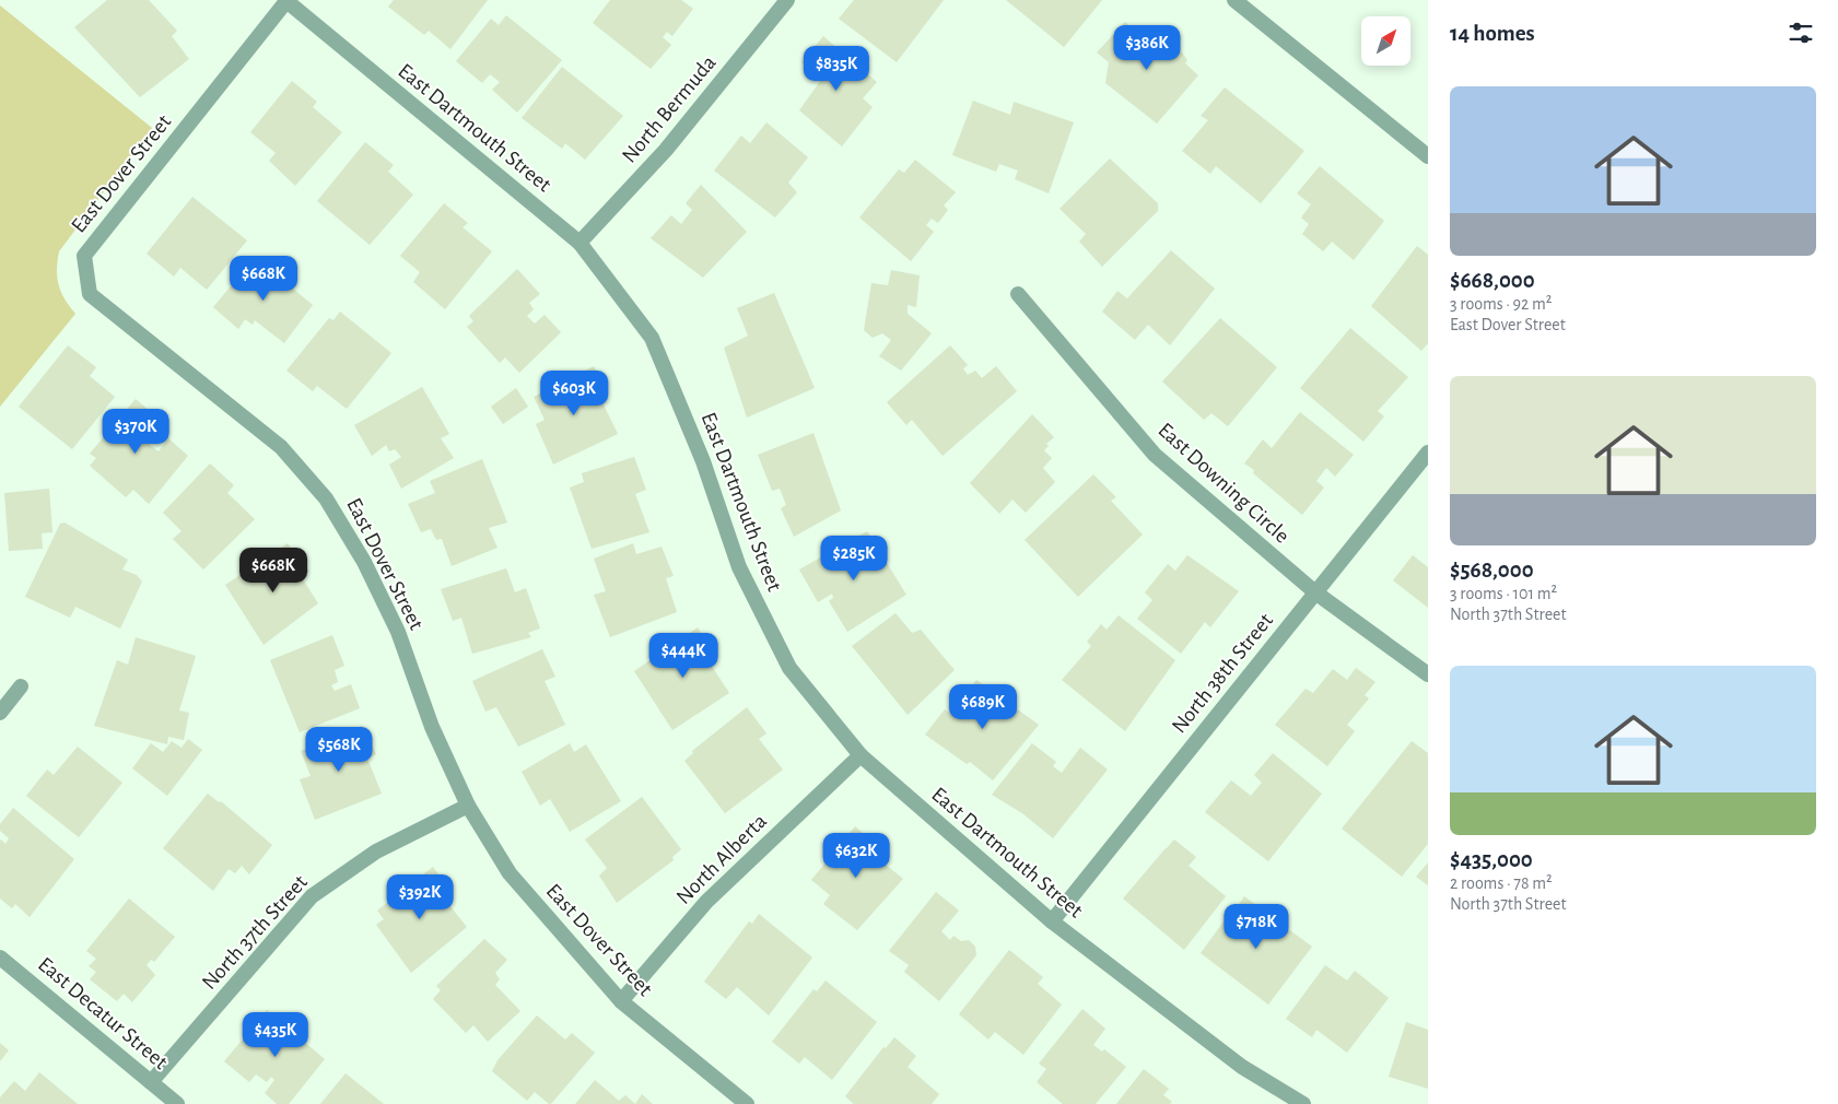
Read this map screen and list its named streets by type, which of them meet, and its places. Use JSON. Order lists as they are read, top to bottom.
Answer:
{
  "streets": {
    "street": [
      "North Bermuda",
      "East Dartmouth Street",
      "East Dover Street",
      "East Downing Circle",
      "North 38th Street",
      "North Alberta",
      "North 37th Street",
      "East Decatur Street"
    ]
  },
  "crossings": [
    ["North Bermuda", "East Dartmouth Street"],
    ["East Dartmouth Street", "East Dover Street"],
    ["East Dartmouth Street", "North 38th Street"],
    ["East Dartmouth Street", "North Alberta"],
    ["East Dover Street", "North Alberta"],
    ["East Dover Street", "North 37th Street"],
    ["East Downing Circle", "North 38th Street"],
    ["North 37th Street", "East Decatur Street"]
  ],
  "north": "top right",
  "page": {
    "heading": "14 homes",
    "price": [
      "$386K",
      "$835K",
      "$668K",
      "$603K",
      "$370K",
      "$285K",
      "$668K",
      "$444K",
      "$689K",
      "$568K",
      "$632K",
      "$392K",
      "$718K",
      "$435K"
    ],
    "list": [
      {
        "name": "$668,000",
        "note": "3 rooms · 92 m² · East Dover Street"
      },
      {
        "name": "$568,000",
        "note": "3 rooms · 101 m² · North 37th Street"
      },
      {
        "name": "$435,000",
        "note": "2 rooms · 78 m² · North 37th Street"
      }
    ]
  }
}
